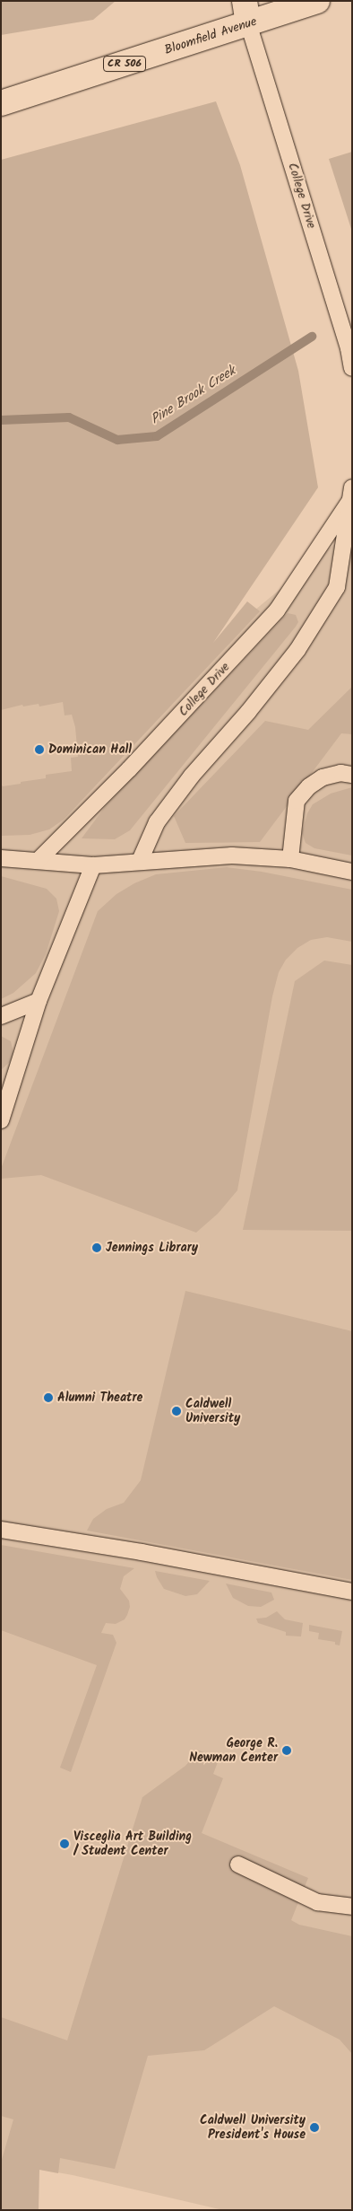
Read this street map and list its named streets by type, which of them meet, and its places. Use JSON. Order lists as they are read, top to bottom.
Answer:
{
  "streets": {
    "main road": ["Bloomfield Avenue", "CR 506"],
    "lane": ["College Drive"]
  },
  "crossings": [
    ["Bloomfield Avenue", "College Drive"]
  ],
  "water": ["Pine Brook Creek"],
  "places": [
    "Dominican Hall",
    "Jennings Library",
    "Alumni Theatre",
    "Caldwell University",
    "George R. Newman Center",
    "Visceglia Art Building / Student Center",
    "Caldwell University President's House"
  ]
}
